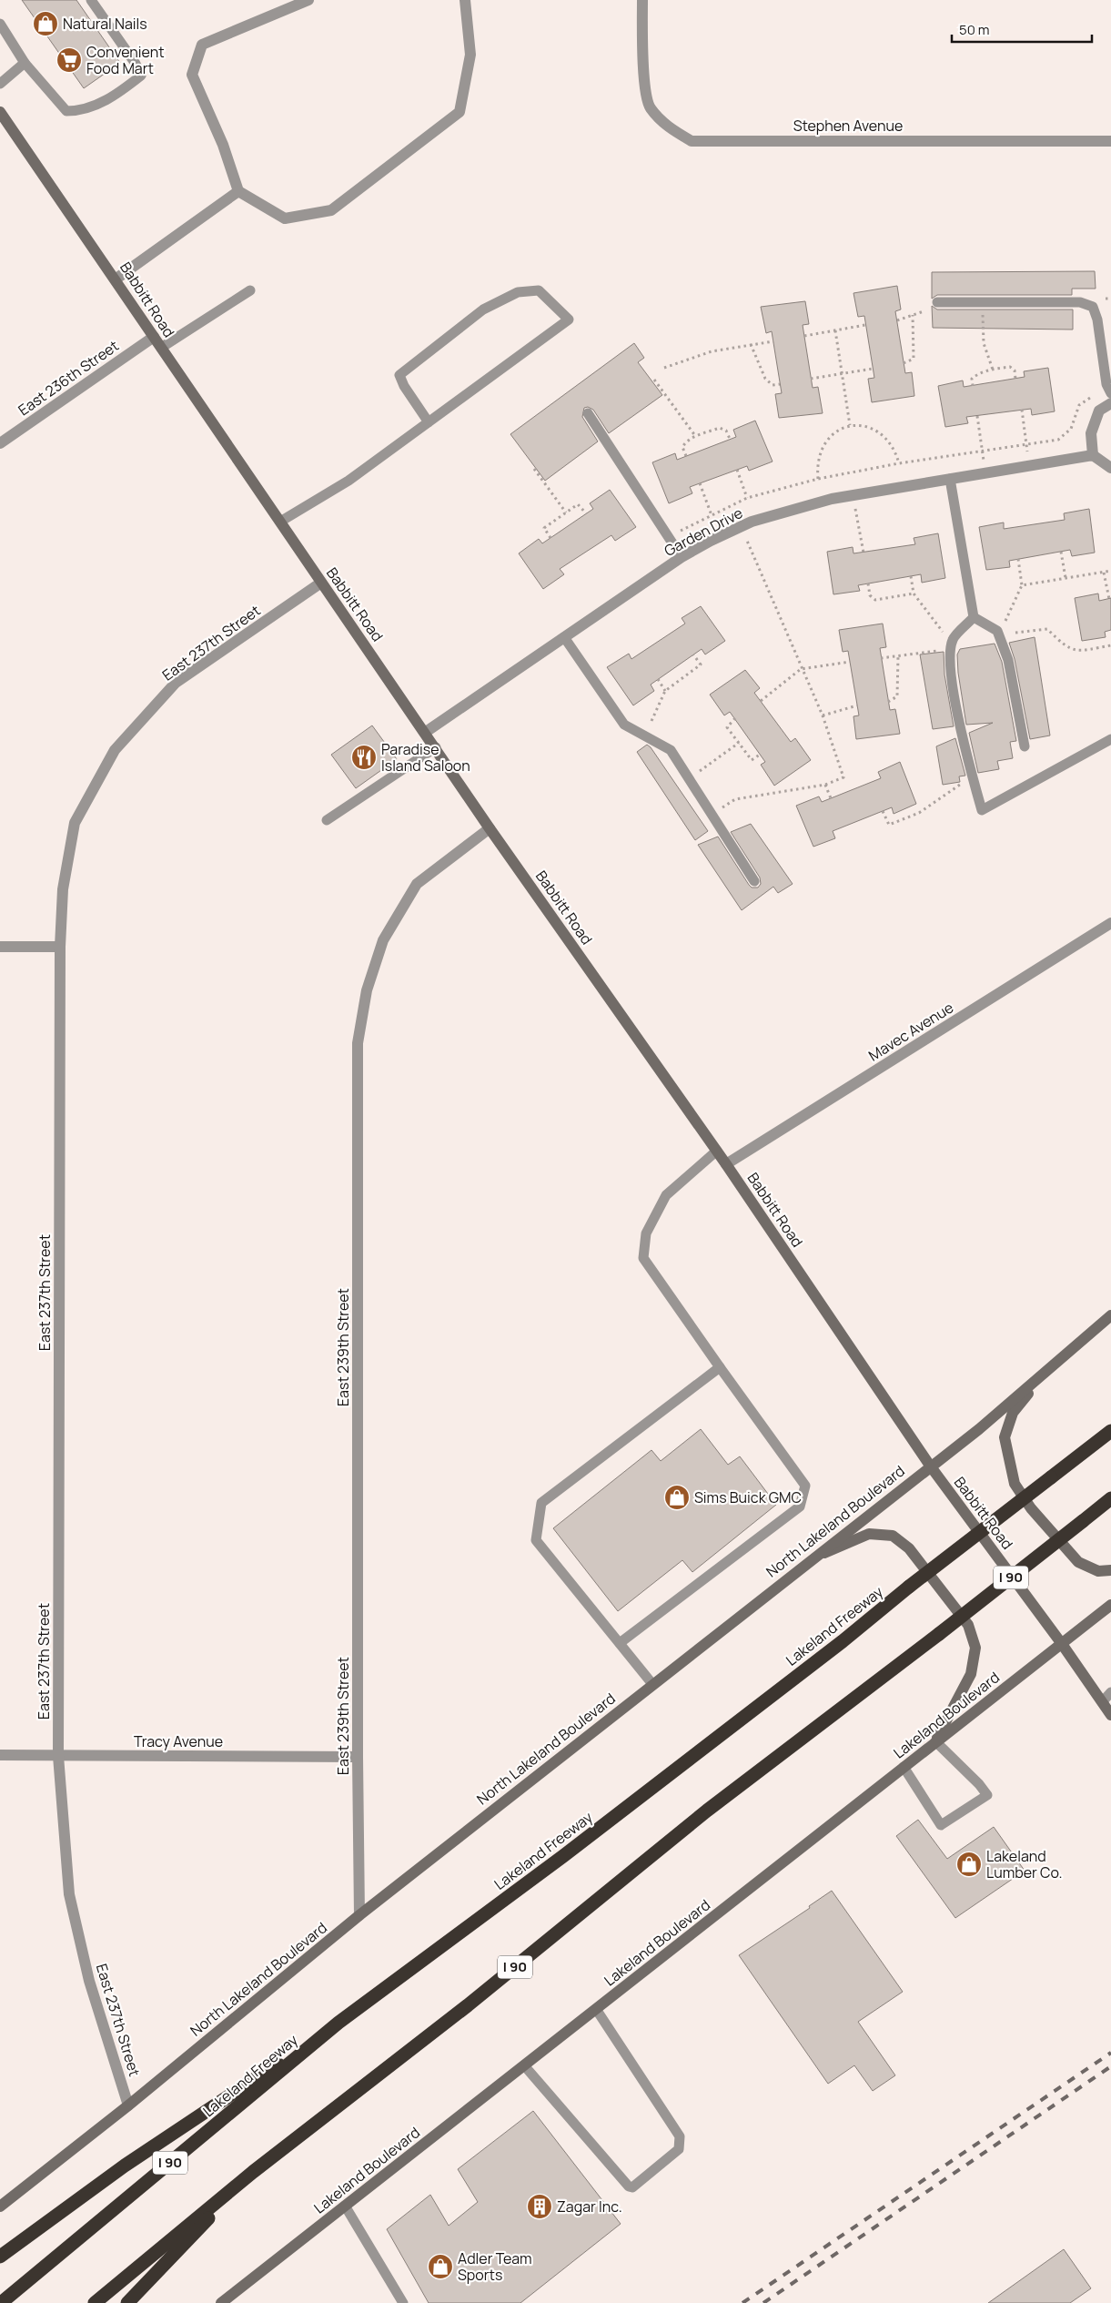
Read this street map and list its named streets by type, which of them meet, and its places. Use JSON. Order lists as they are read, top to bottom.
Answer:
{
  "streets": {
    "highway": ["I 90", "Lakeland Freeway"],
    "street": [
      "Stephen Avenue",
      "Babbitt Road",
      "East 236th Street",
      "Garden Drive",
      "East 237th Street",
      "Mavec Avenue",
      "East 239th Street",
      "North Lakeland Boulevard",
      "Lakeland Boulevard",
      "Tracy Avenue"
    ]
  },
  "crossings": [
    ["Babbitt Road", "East 236th Street"],
    ["Babbitt Road", "Garden Drive"],
    ["Babbitt Road", "East 237th Street"],
    ["Babbitt Road", "Mavec Avenue"],
    ["Babbitt Road", "East 239th Street"],
    ["Babbitt Road", "North Lakeland Boulevard"],
    ["Babbitt Road", "Lakeland Boulevard"],
    ["East 237th Street", "North Lakeland Boulevard"],
    ["East 237th Street", "Tracy Avenue"],
    ["East 239th Street", "North Lakeland Boulevard"],
    ["East 239th Street", "Tracy Avenue"]
  ],
  "places": {
    "shop": [
      "Natural Nails",
      "Sims Buick GMC",
      "Lakeland Lumber Co.",
      "Adler Team Sports"
    ],
    "supermarket": ["Convenient Food Mart"],
    "restaurant": ["Paradise Island Saloon"],
    "building": ["Zagar Inc."]
  },
  "scale_bar": "50 m"
}
